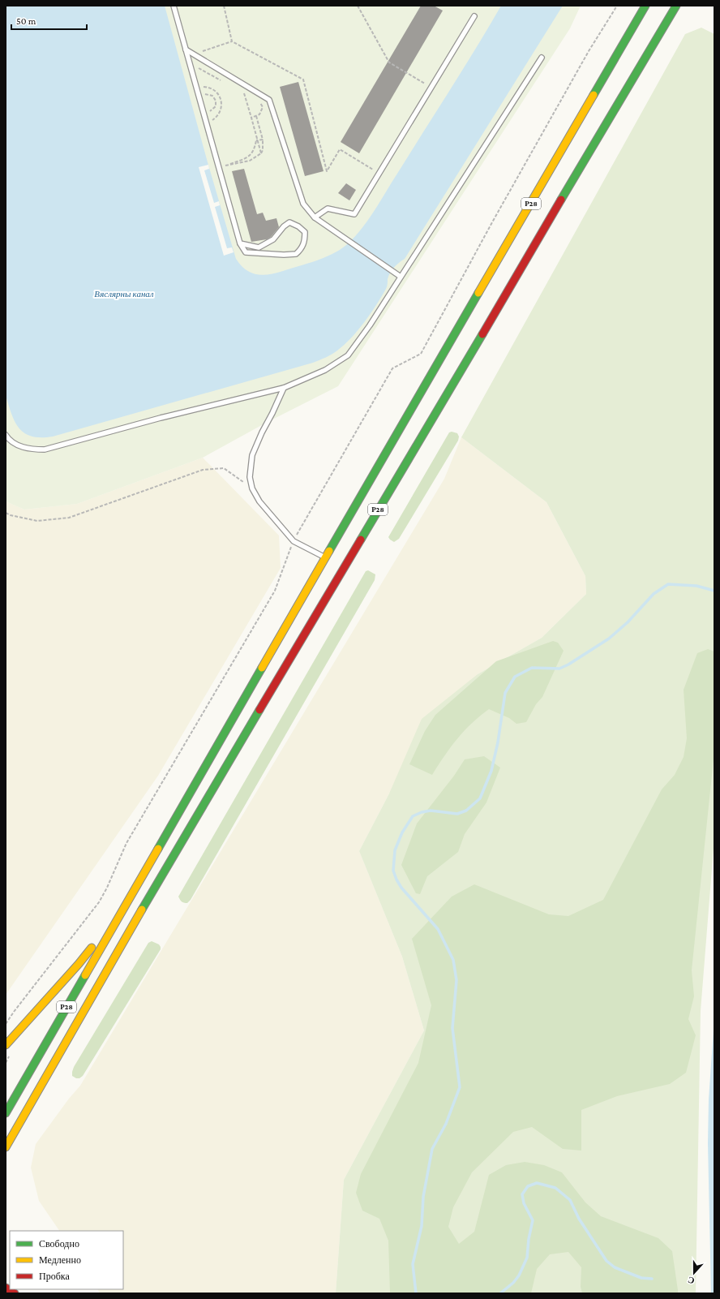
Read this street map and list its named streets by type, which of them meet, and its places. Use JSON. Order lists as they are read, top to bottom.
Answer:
{
  "streets": {
    "main road": ["Р28"]
  },
  "water": ["Вяслярны канал"],
  "legend": ["Свободно", "Медленно", "Пробка"],
  "scale_bar": "50 m",
  "north": "bottom"
}
